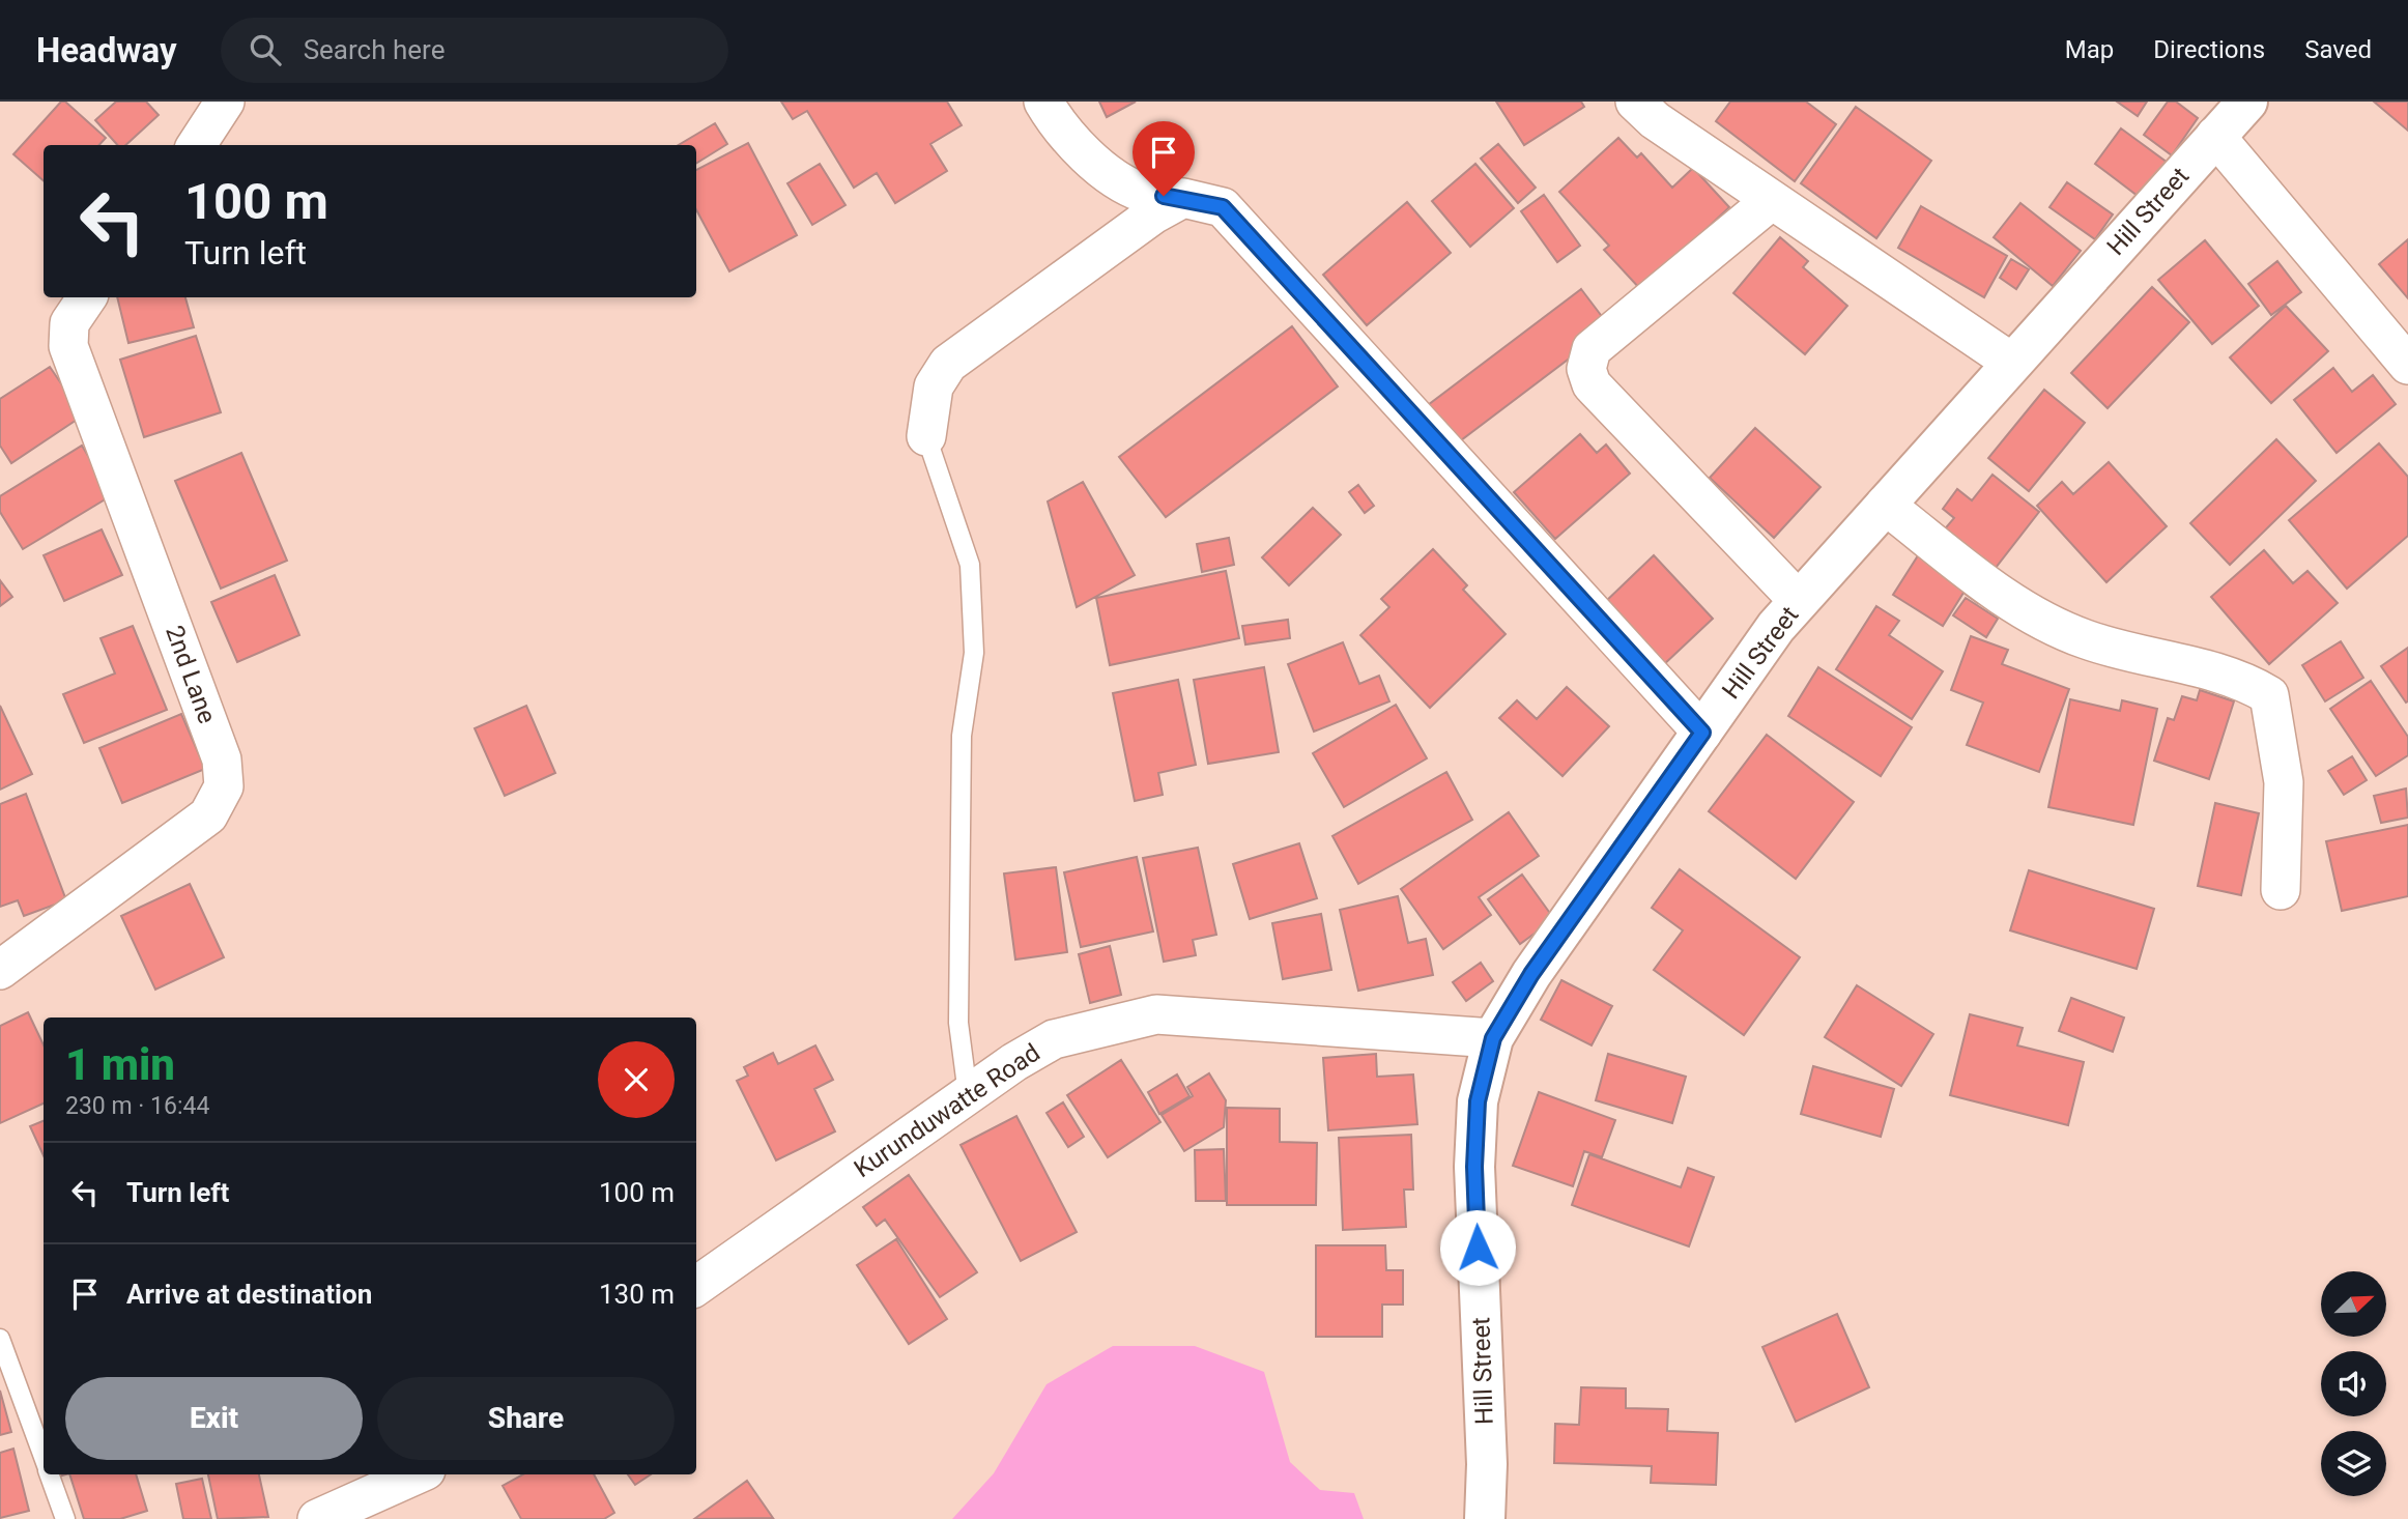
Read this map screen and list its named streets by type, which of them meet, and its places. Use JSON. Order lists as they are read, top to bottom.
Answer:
{
  "streets": {
    "main road": ["Hill Street"],
    "street": ["2nd Lane", "Kurunduwatte Road"]
  },
  "crossings": [
    ["Hill Street", "Kurunduwatte Road"]
  ],
  "north": "top right",
  "page": {
    "header": "Headway",
    "search": "Search here",
    "nav": ["Map", "Directions", "Saved"],
    "turn": ["100 m", "Turn left"],
    "heading": ["1 min", "230 m · 16:44"],
    "list": [
      {
        "name": "Turn left",
        "value": "100 m"
      },
      {
        "name": "Arrive at destination",
        "value": "130 m"
      }
    ],
    "buttons": ["Exit", "Share"]
  }
}
